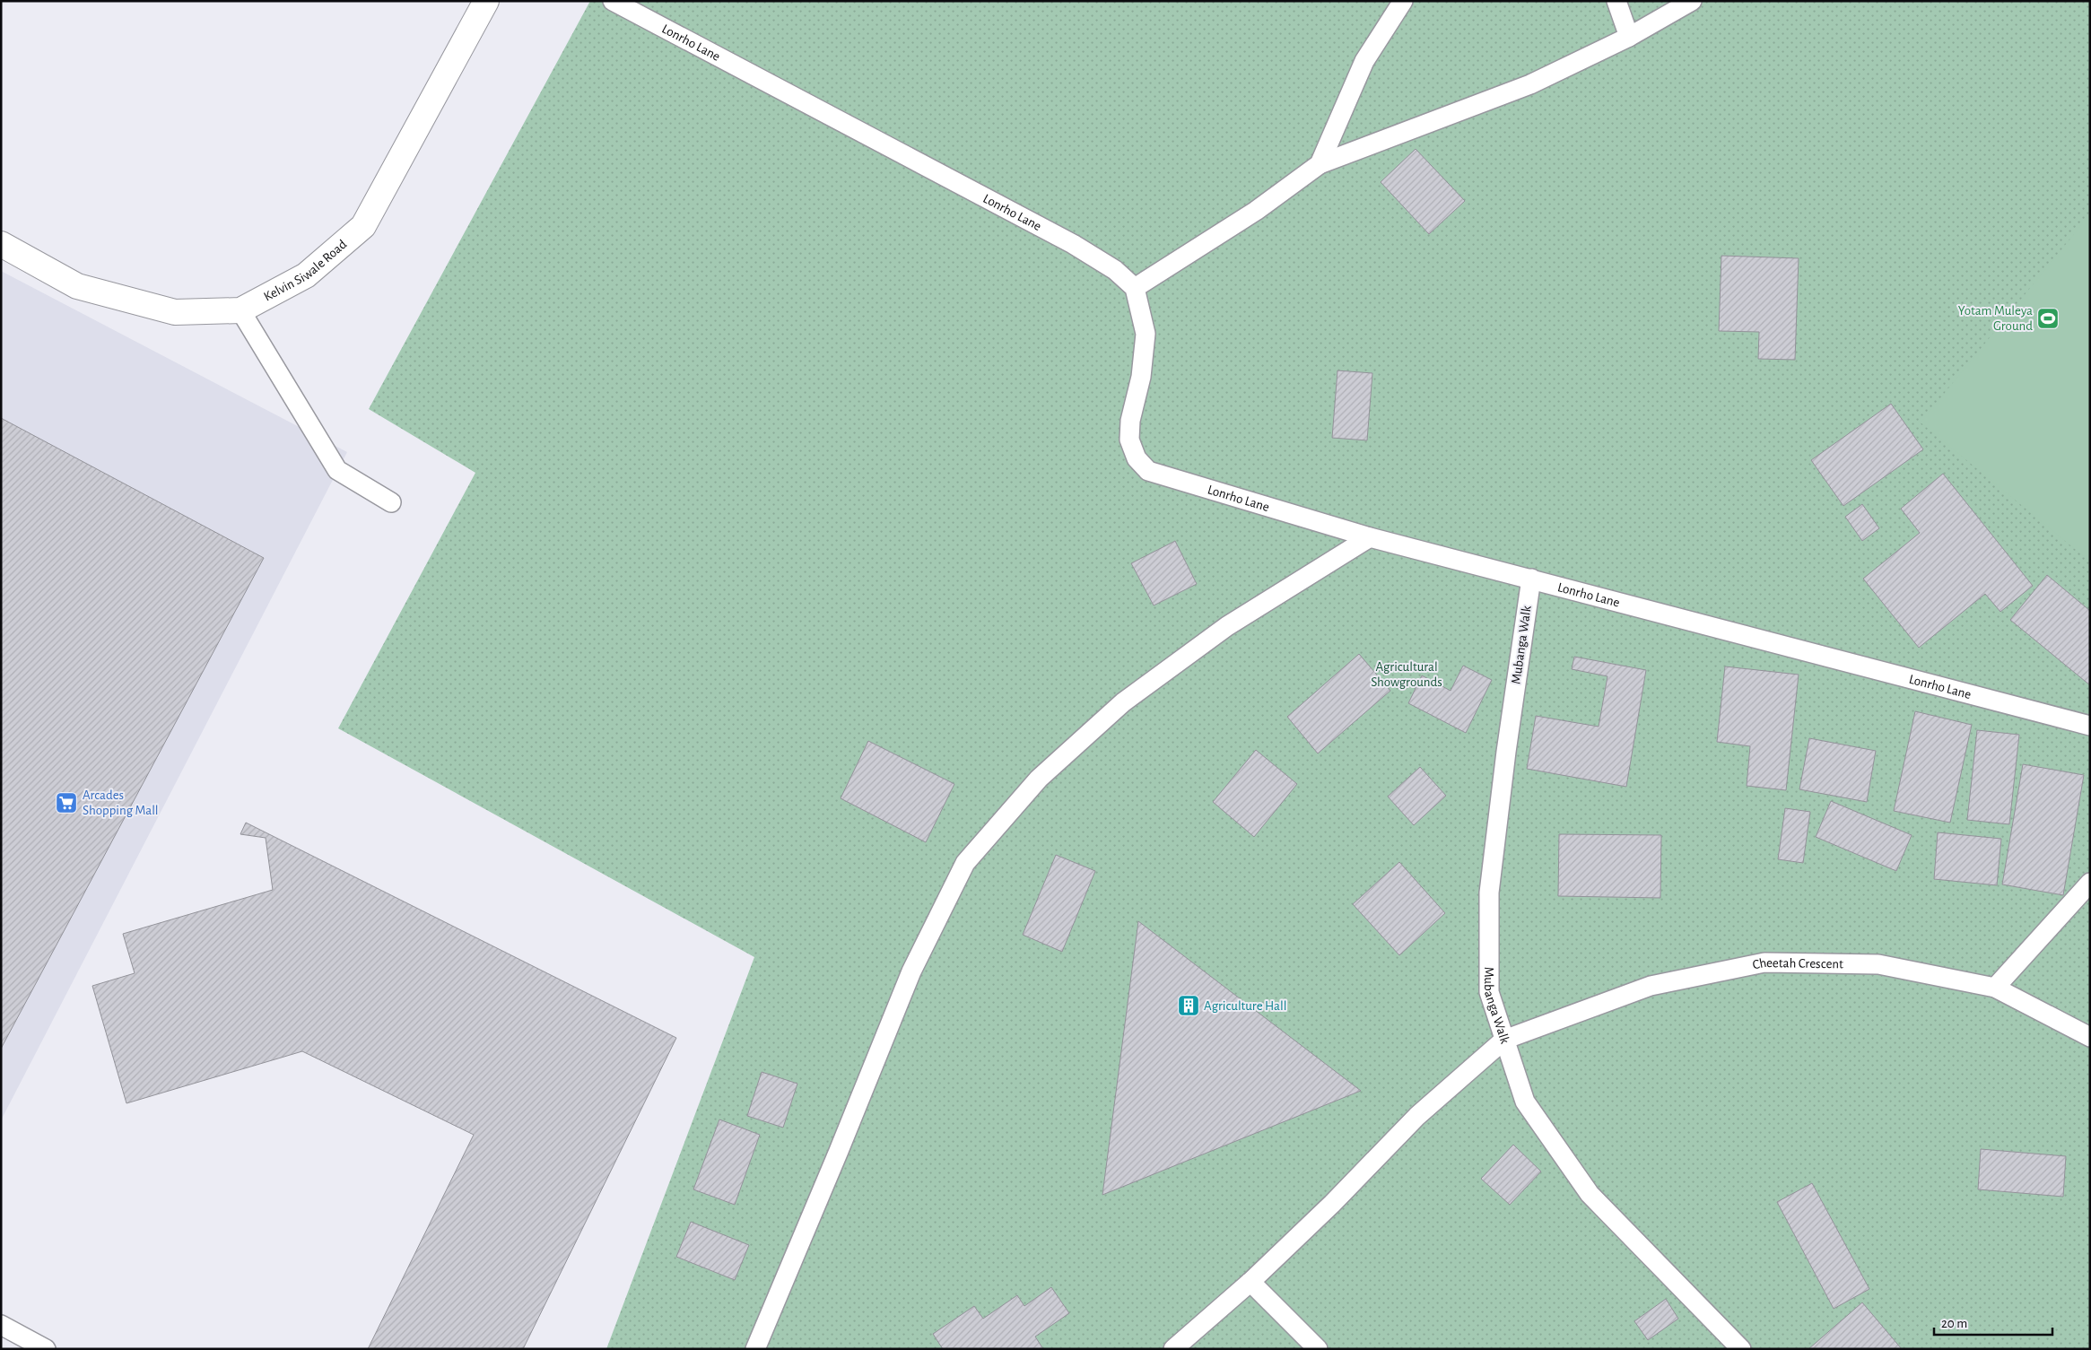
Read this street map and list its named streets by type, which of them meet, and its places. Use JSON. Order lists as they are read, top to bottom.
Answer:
{
  "streets": {
    "street": ["Kelvin Siwale Road"],
    "lane": ["Lonrho Lane", "Mubanga Walk", "Cheetah Crescent"]
  },
  "crossings": [
    ["Lonrho Lane", "Mubanga Walk"],
    ["Mubanga Walk", "Cheetah Crescent"]
  ],
  "parks": ["Agricultural Showgrounds"],
  "places": {
    "sports": ["Yotam Muleya Ground"],
    "supermarket": ["Arcades Shopping Mall"],
    "building": ["Agriculture Hall"]
  },
  "scale_bar": "20 m"
}
